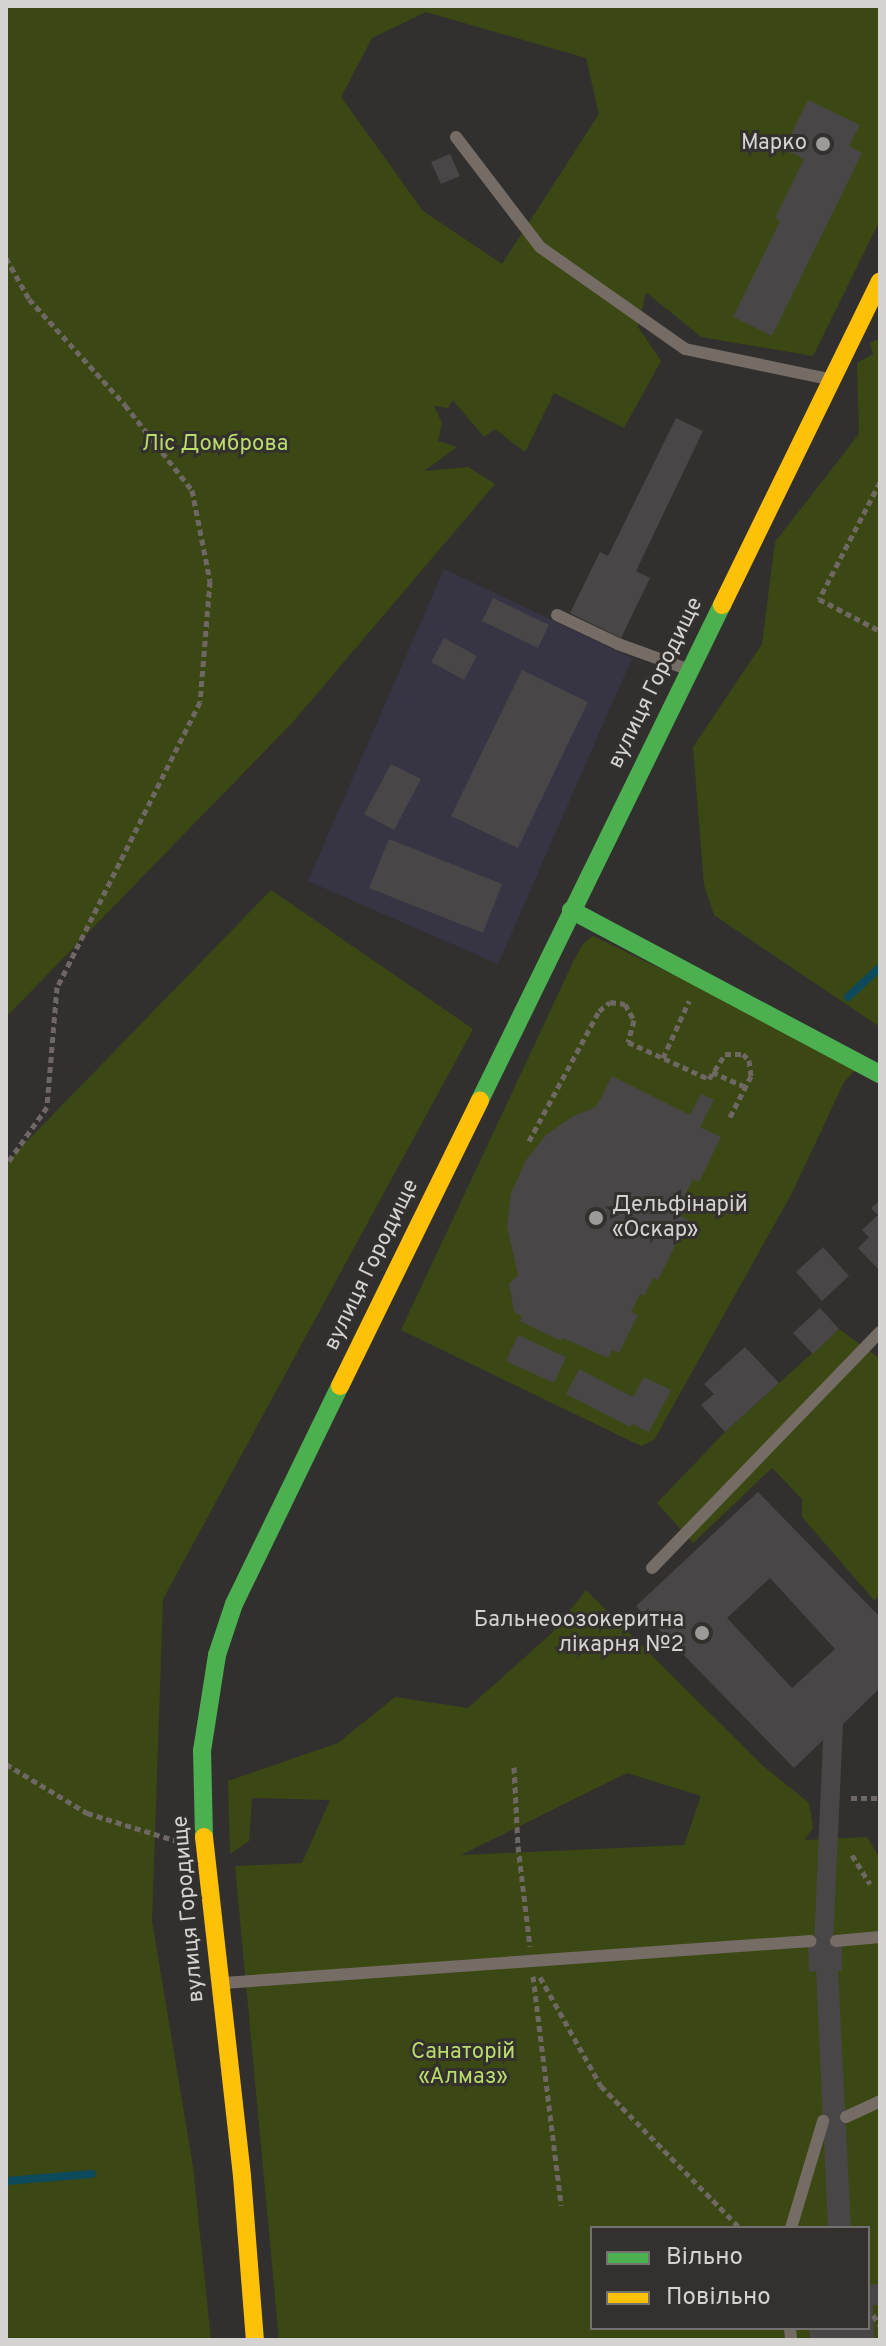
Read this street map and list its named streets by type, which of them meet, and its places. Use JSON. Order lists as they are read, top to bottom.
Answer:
{
  "streets": {
    "street": ["вулиця Городище"]
  },
  "parks": ["Ліс Домброва", "Санаторій «Алмаз»"],
  "places": ["Марко", "Дельфінарій «Оскар»", "Бальнеоозокеритна лікарня №2"],
  "legend": ["Вільно", "Повільно"]
}
